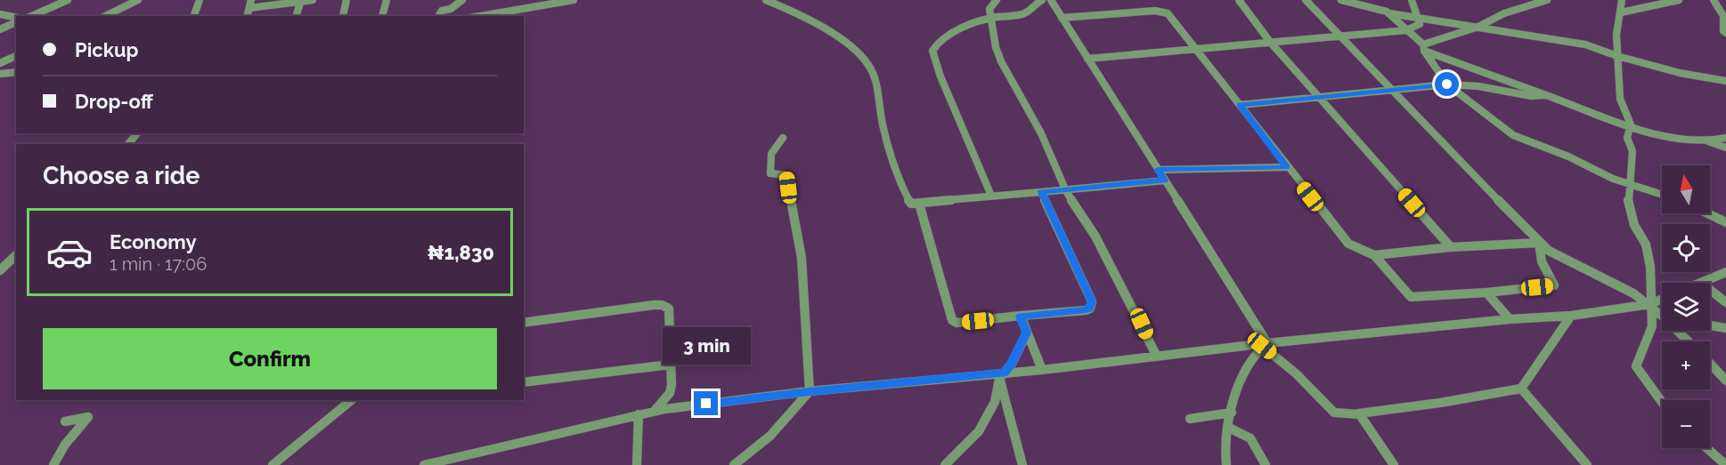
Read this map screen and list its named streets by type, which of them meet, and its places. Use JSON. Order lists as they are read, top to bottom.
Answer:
{
  "north": "top",
  "page": {
    "banner": ["Pickup", "Drop-off"],
    "heading": "Choose a ride",
    "map_buttons": ["+", "−"],
    "list": [
      {
        "name": "Economy",
        "note": "1 min · 17:06",
        "value": "₦1,830"
      }
    ],
    "buttons": "Confirm",
    "bubble": "3 min"
  }
}
